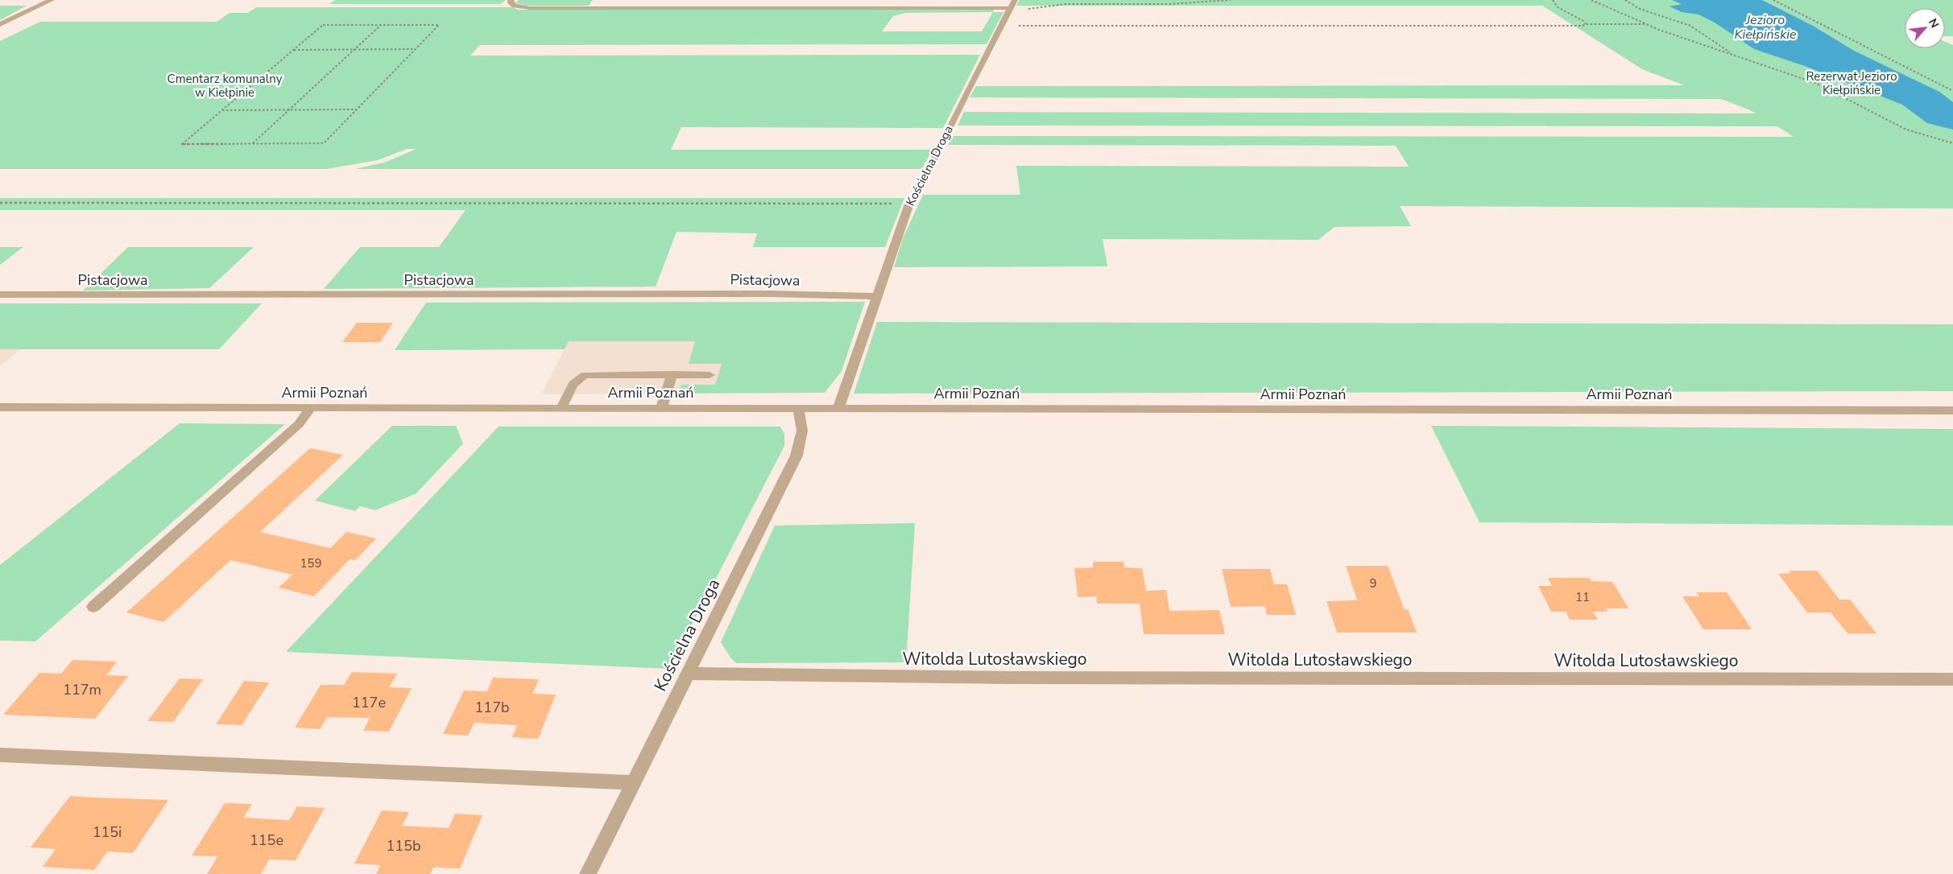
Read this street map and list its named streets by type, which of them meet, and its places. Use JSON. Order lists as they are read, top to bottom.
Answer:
{
  "streets": {
    "street": [
      "Kościelna Droga",
      "Pistacjowa",
      "Armii Poznań",
      "Witolda Lutosławskiego"
    ]
  },
  "crossings": [
    ["Kościelna Droga", "Pistacjowa"],
    ["Kościelna Droga", "Armii Poznań"],
    ["Kościelna Droga", "Witolda Lutosławskiego"]
  ],
  "water": ["Jezioro Kiełpińskie"],
  "parks": ["Rezerwat Jezioro Kiełpińskie", "Cmentarz komunalny w Kiełpinie"],
  "house_numbers": [
    "159",
    "9",
    "11",
    "117m",
    "117e",
    "117b",
    "115i",
    "115e",
    "115b"
  ],
  "north": "top right"
}
